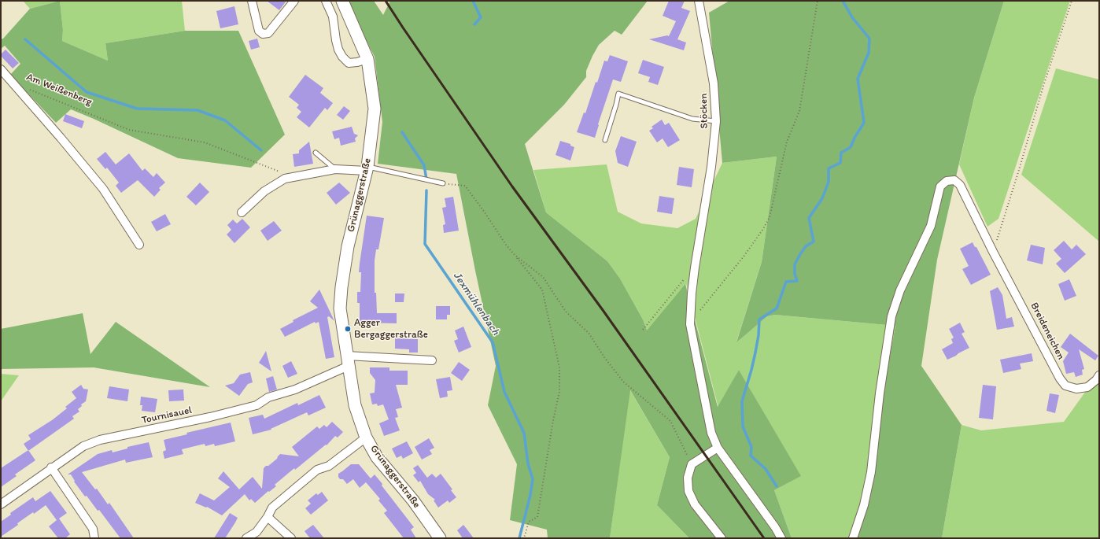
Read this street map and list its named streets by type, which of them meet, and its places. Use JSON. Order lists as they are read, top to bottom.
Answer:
{
  "streets": {
    "street": [
      "Am Weißenberg",
      "Stöcken",
      "Grünaggerstraße",
      "Breideneichen",
      "Tournisauel"
    ]
  },
  "crossings": [
    ["Grünaggerstraße", "Tournisauel"]
  ],
  "water": ["Jexmühlenbach"],
  "places": ["Agger Bergaggerstraße"]
}
